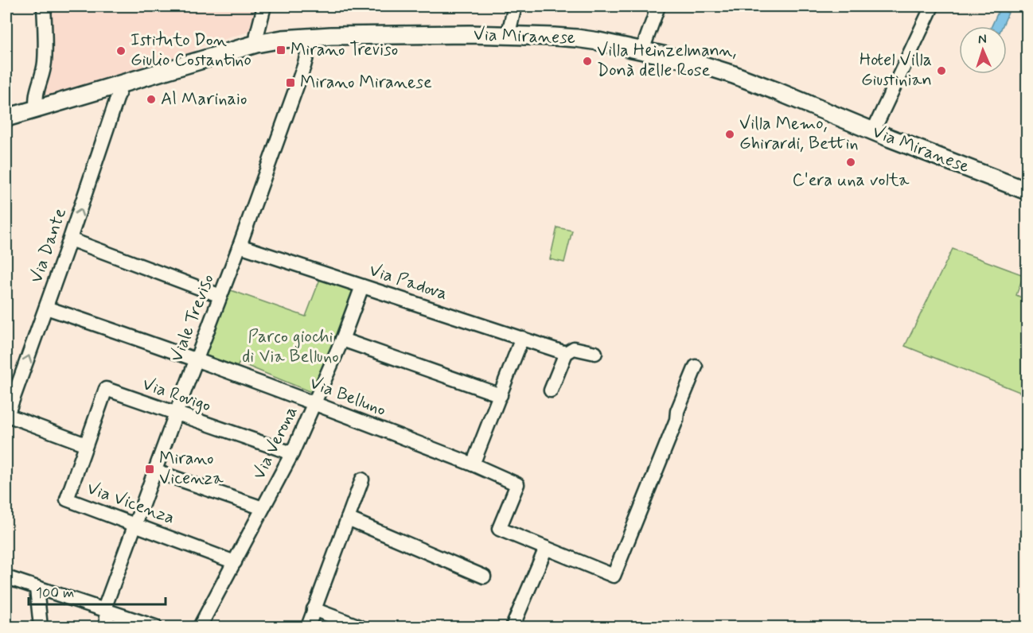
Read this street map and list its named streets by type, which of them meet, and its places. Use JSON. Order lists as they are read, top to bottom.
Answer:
{
  "streets": {
    "main road": ["Via Miranese"],
    "street": [
      "Via Dante",
      "Via Padova",
      "Viale Treviso",
      "Via Rovigo",
      "Via Belluno",
      "Via Verona",
      "Via Vicenza"
    ]
  },
  "crossings": [
    ["Via Miranese", "Via Dante"],
    ["Via Miranese", "Viale Treviso"],
    ["Via Dante", "Via Belluno"],
    ["Via Padova", "Viale Treviso"],
    ["Via Padova", "Via Verona"],
    ["Viale Treviso", "Via Rovigo"],
    ["Viale Treviso", "Via Belluno"],
    ["Viale Treviso", "Via Verona"],
    ["Viale Treviso", "Via Vicenza"],
    ["Via Rovigo", "Via Verona"],
    ["Via Rovigo", "Via Vicenza"],
    ["Via Belluno", "Via Verona"],
    ["Via Verona", "Via Vicenza"]
  ],
  "one_way": ["Via Dante"],
  "parks": ["Parco giochi di Via Belluno"],
  "places": {
    "transit": ["Mirano Treviso", "Mirano Miranese", "Mirano Vicenza"],
    "other": [
      "Istituto Don Giulio Costantino",
      "Villa Heinzelmann, Donà delle Rose",
      "Hotel Villa Giustinian",
      "Al Marinaio",
      "Villa Memo, Ghirardi, Bettin",
      "C'era una volta"
    ]
  },
  "scale_bar": "100 m",
  "north": "top"
}
